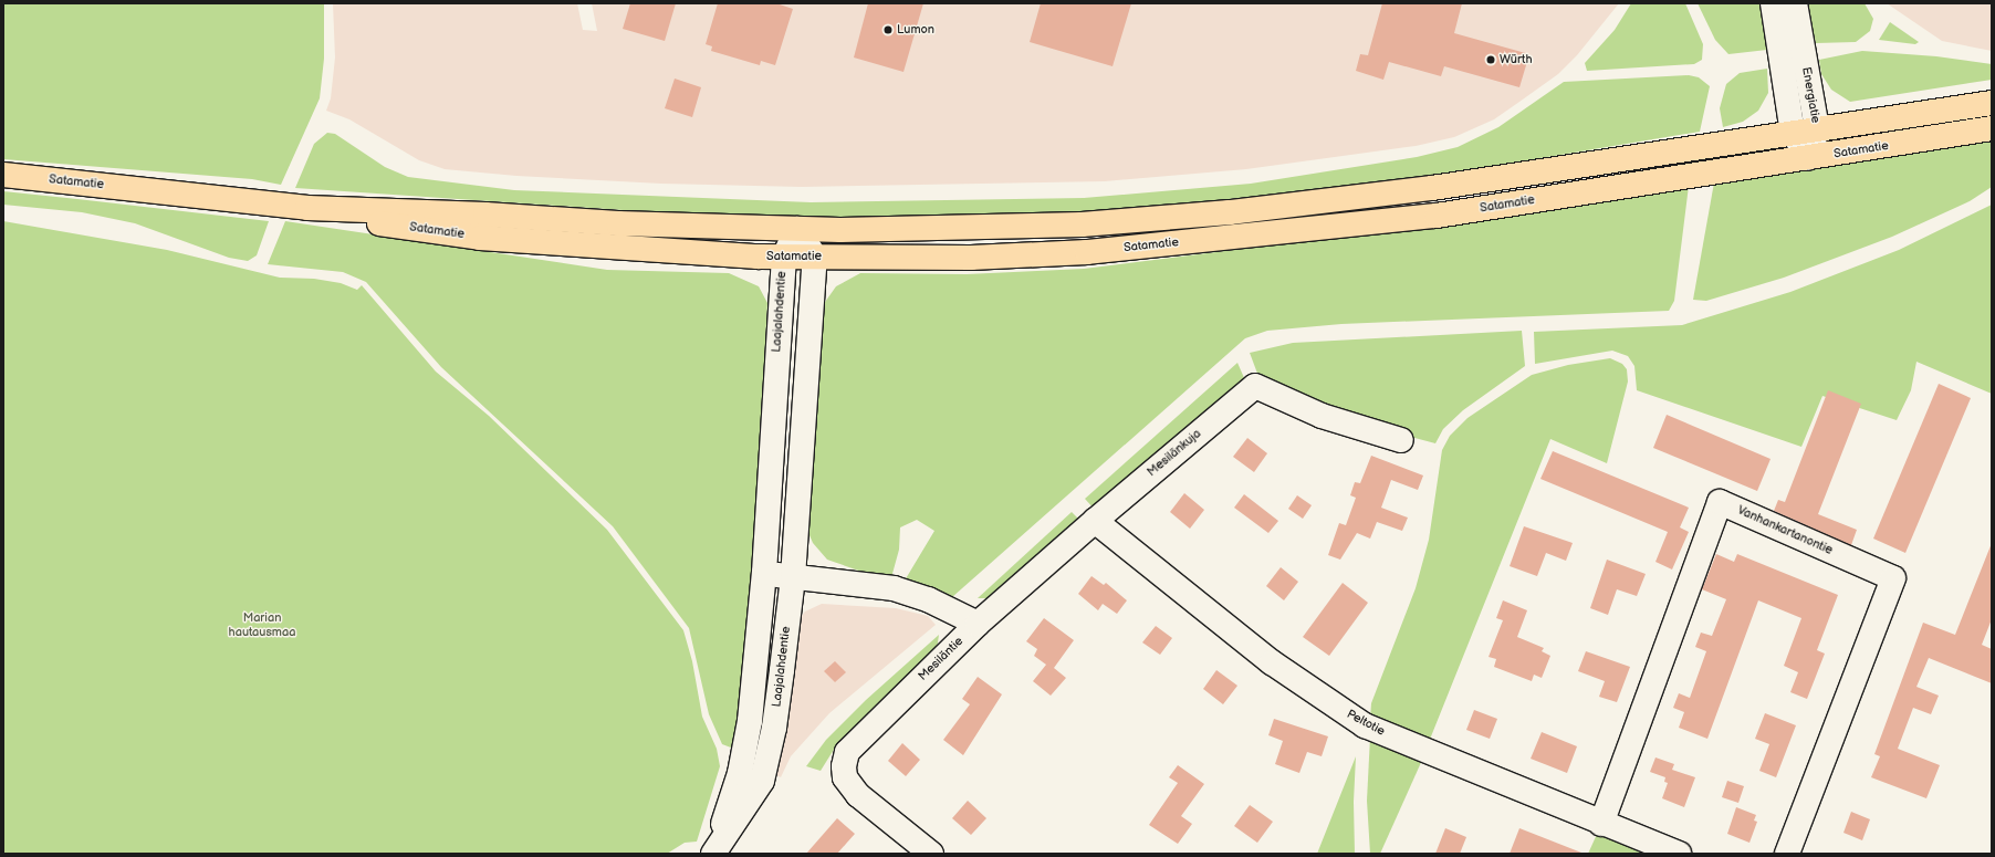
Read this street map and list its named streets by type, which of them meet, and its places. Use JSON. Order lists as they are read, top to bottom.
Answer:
{
  "streets": {
    "main road": ["Satamatie"],
    "street": [
      "Energiatie",
      "Laajalahdentie",
      "Mesilänkuja",
      "Vanhankartanontie",
      "Mesiläntie",
      "Peltotie"
    ]
  },
  "crossings": [
    ["Energiatie", "Satamatie"],
    ["Satamatie", "Laajalahdentie"],
    ["Mesilänkuja", "Mesiläntie"],
    ["Mesilänkuja", "Peltotie"],
    ["Vanhankartanontie", "Peltotie"]
  ],
  "parks": ["Marian hautausmaa"],
  "places": ["Lumon", "Würth"]
}
